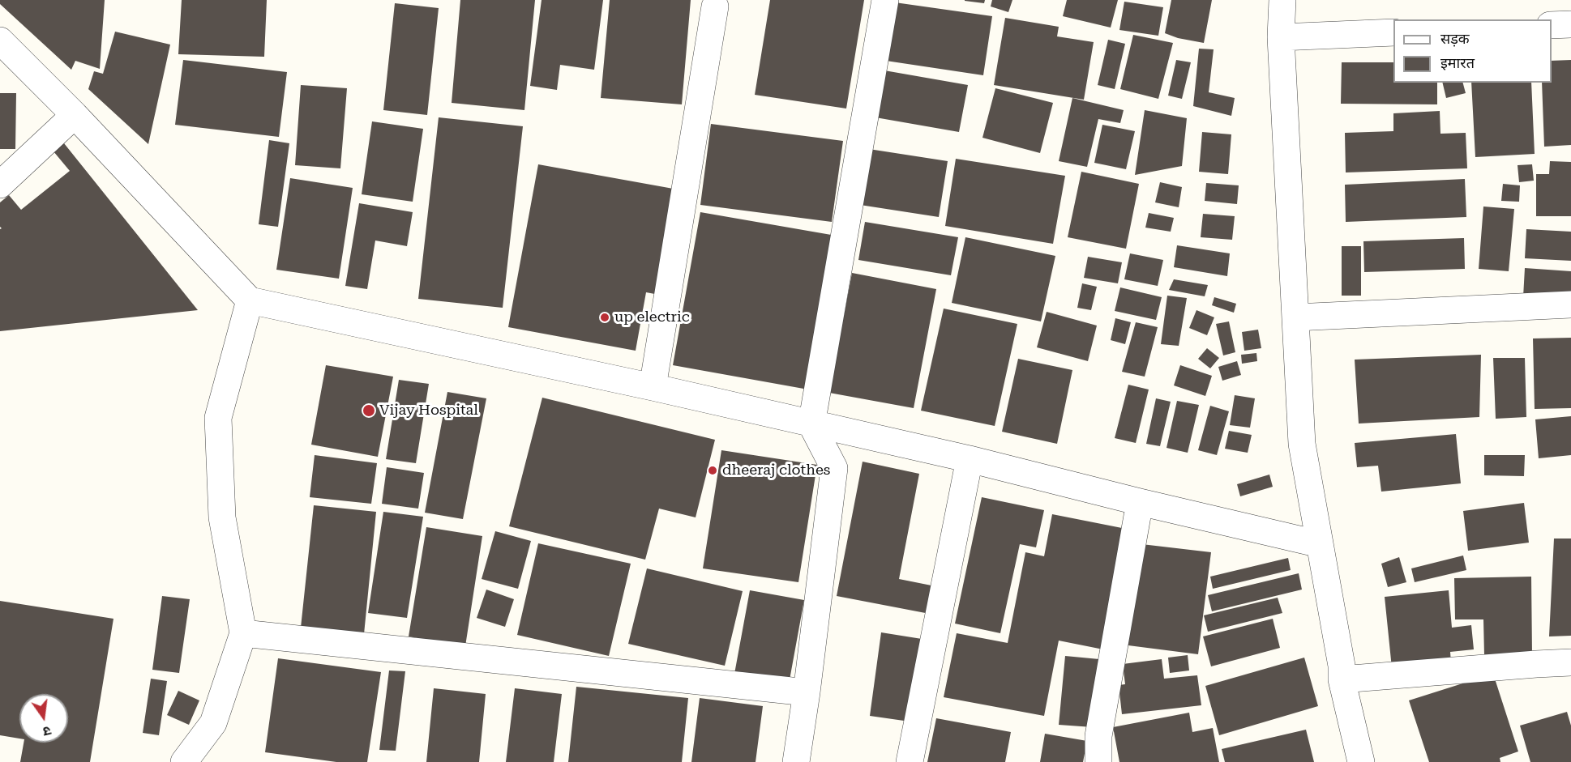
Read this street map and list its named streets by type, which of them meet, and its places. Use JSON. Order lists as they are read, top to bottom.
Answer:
{
  "places": ["up electric", "Vijay Hospital", "dheeraj clothes"],
  "legend": ["सड़क", "इमारत"],
  "north": "bottom"
}
